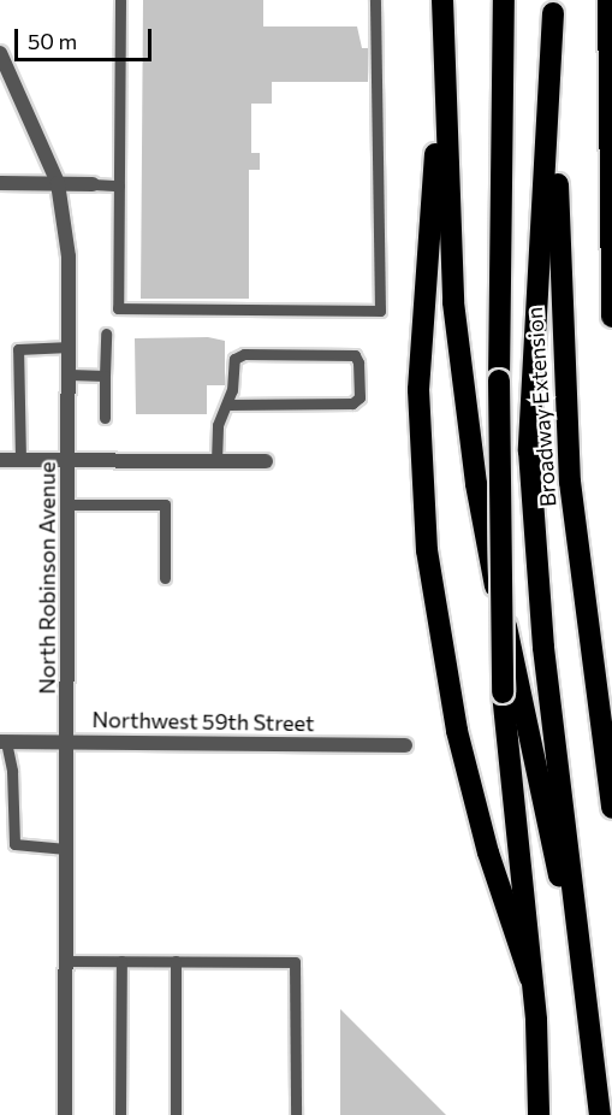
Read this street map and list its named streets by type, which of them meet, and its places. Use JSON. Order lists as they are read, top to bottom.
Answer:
{
  "streets": {
    "highway": ["Broadway Extension"],
    "street": ["North Robinson Avenue", "Northwest 59th Street"]
  },
  "crossings": [
    ["North Robinson Avenue", "Northwest 59th Street"]
  ],
  "scale_bar": "50 m"
}
